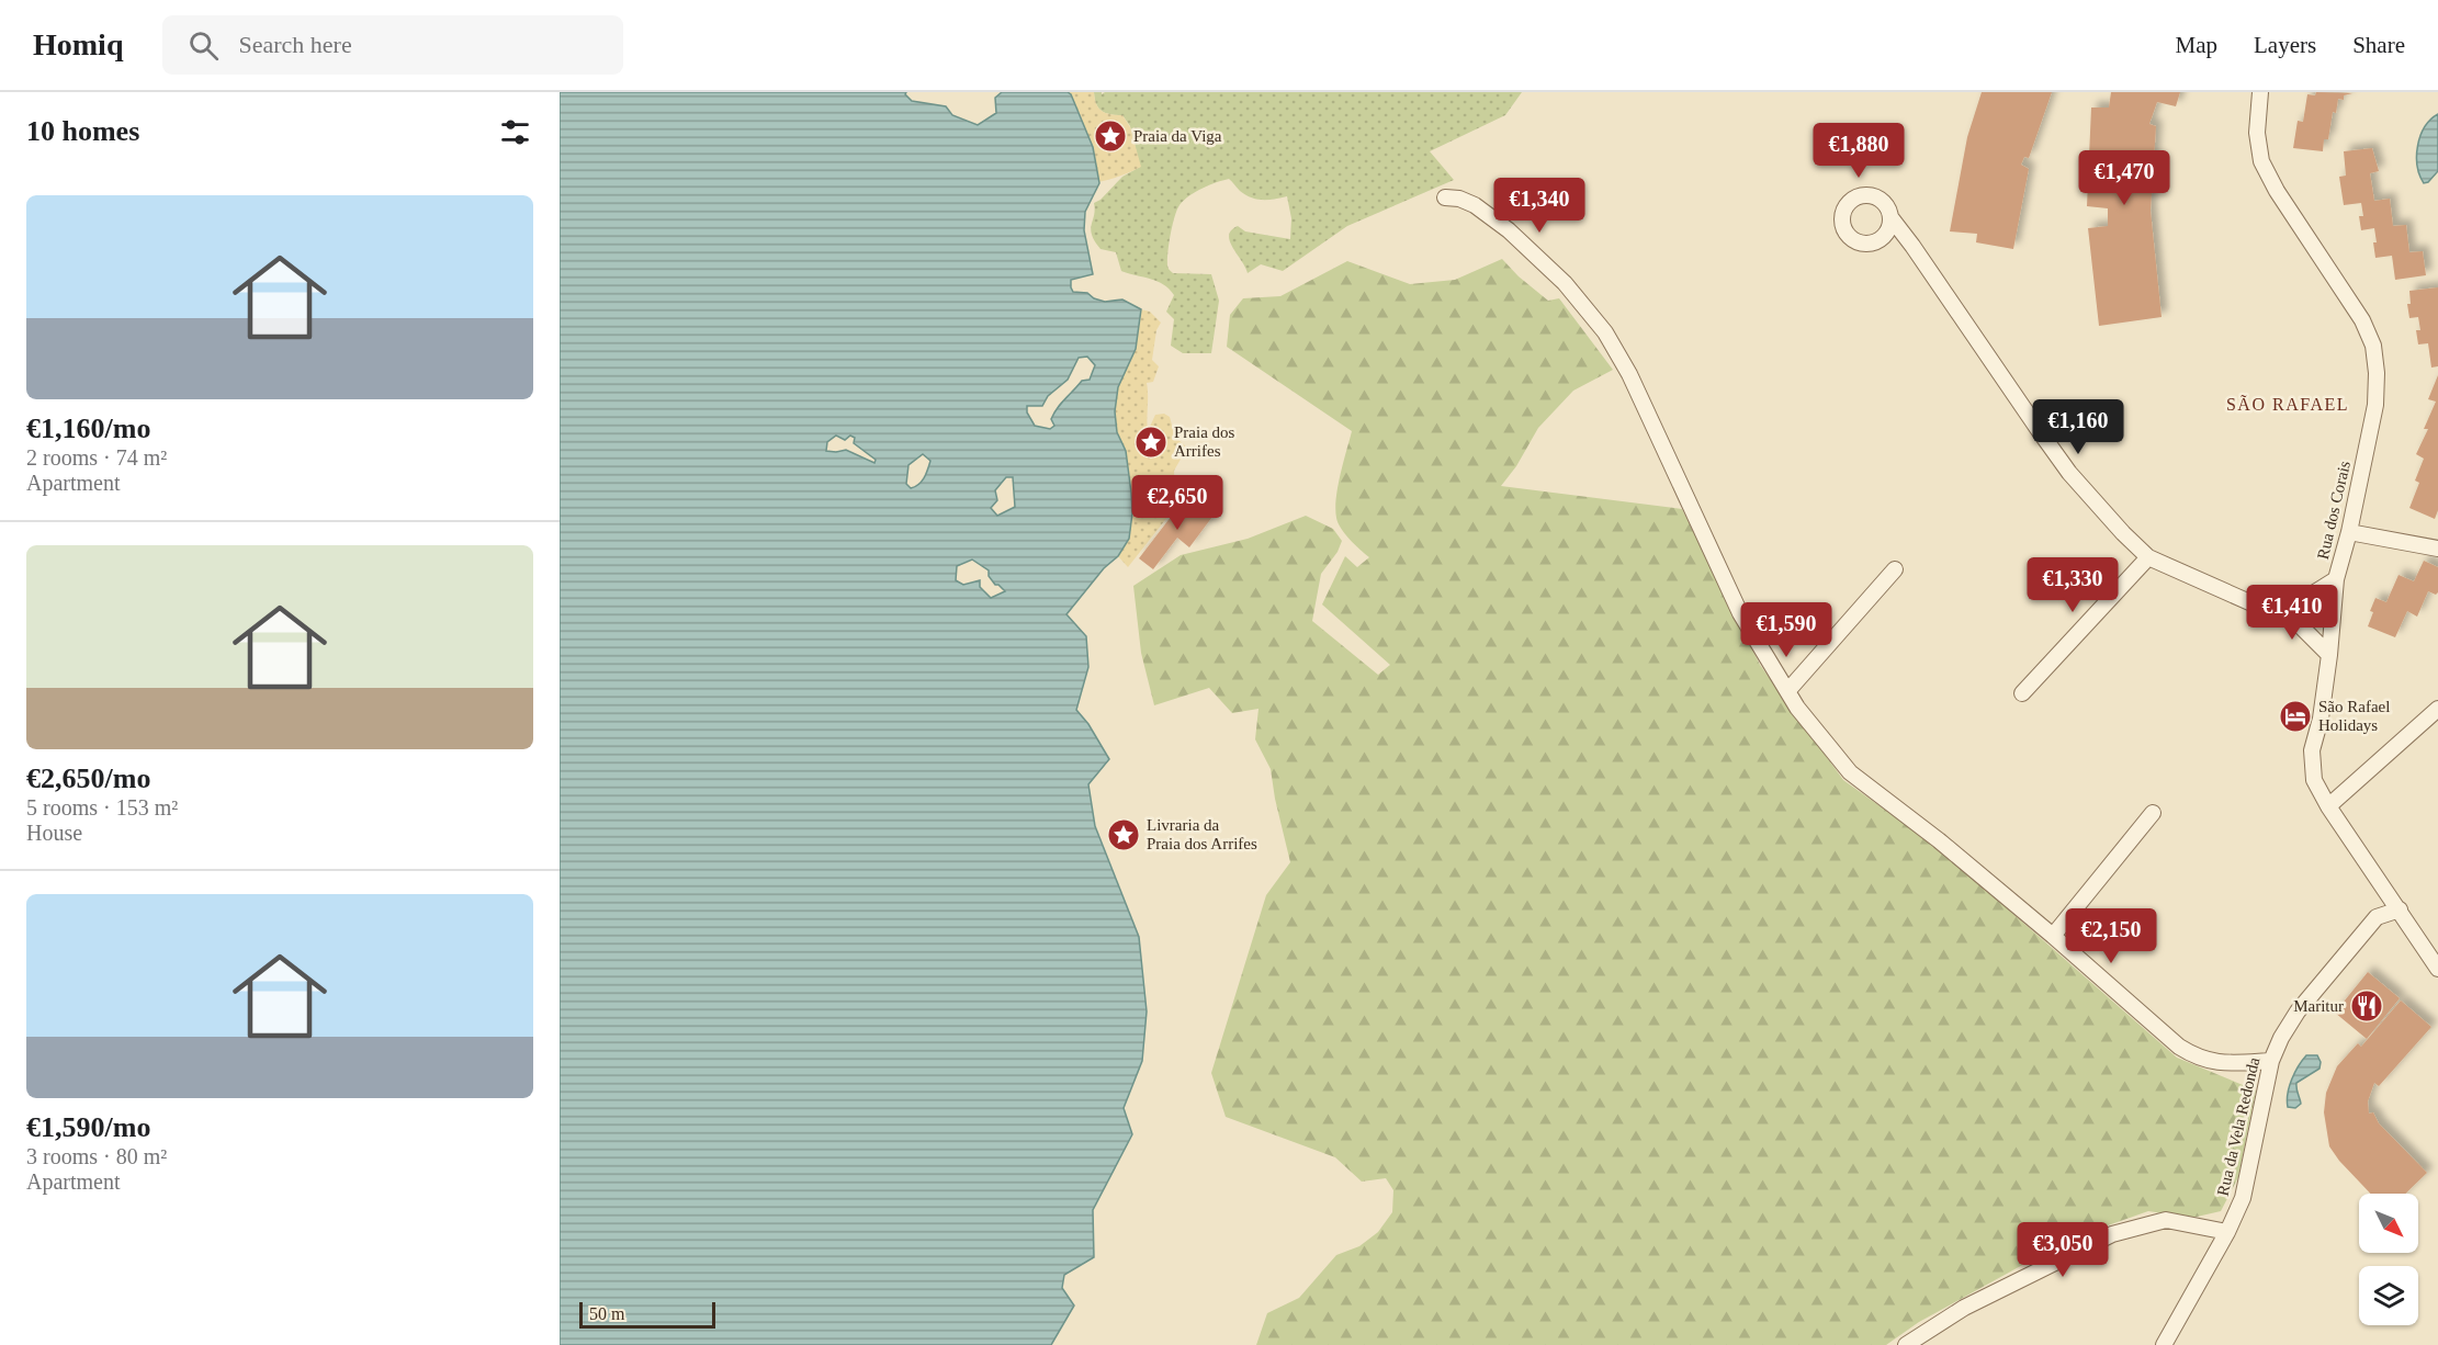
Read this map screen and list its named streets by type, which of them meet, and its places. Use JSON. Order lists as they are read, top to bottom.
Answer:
{
  "streets": {
    "street": ["Rua dos Corais", "Rua da Vela Redonda"]
  },
  "crossings": [
    ["Rua dos Corais", "Rua da Vela Redonda"]
  ],
  "districts": ["SÃO RAFAEL"],
  "places": {
    "place": ["Praia da Viga", "Praia dos Arrifes", "Livraria da Praia dos Arrifes"],
    "hotel": ["São Rafael Holidays"],
    "restaurant": ["Maritur"]
  },
  "scale_bar": "50 m",
  "north": "bottom right",
  "page": {
    "header": "Homiq",
    "search": "Search here",
    "nav": ["Map", "Layers", "Share"],
    "heading": "10 homes",
    "price": [
      "€1,880",
      "€1,470",
      "€1,340",
      "€1,160",
      "€2,650",
      "€1,330",
      "€1,410",
      "€1,590",
      "€2,150",
      "€3,050"
    ],
    "list": [
      {
        "name": "€1,160/mo",
        "note": "2 rooms · 74 m² · Apartment"
      },
      {
        "name": "€2,650/mo",
        "note": "5 rooms · 153 m² · House"
      },
      {
        "name": "€1,590/mo",
        "note": "3 rooms · 80 m² · Apartment"
      }
    ],
    "scale": "50 m"
  }
}
